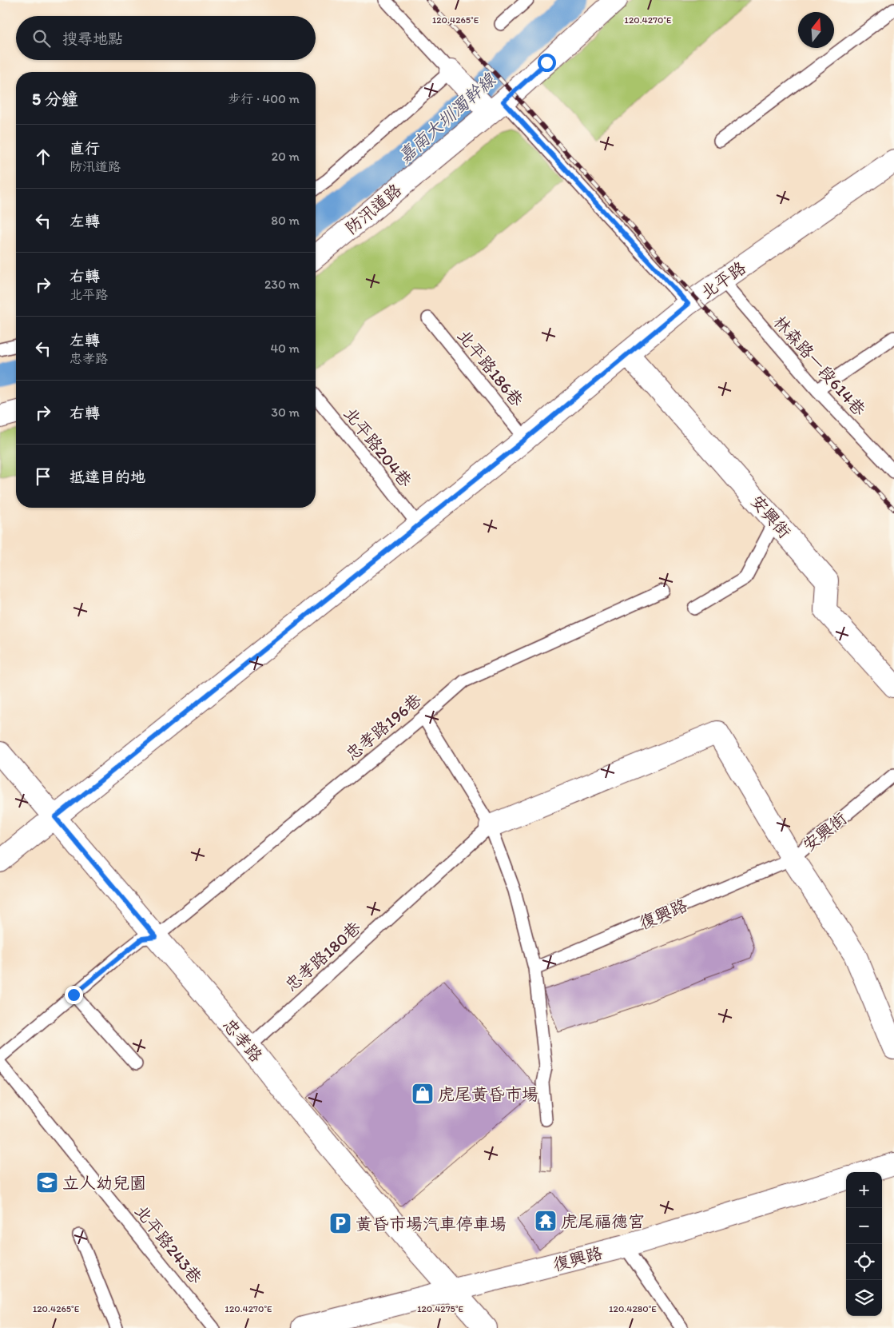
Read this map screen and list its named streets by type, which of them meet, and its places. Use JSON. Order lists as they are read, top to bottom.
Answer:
{
  "streets": {
    "street": [
      "防汛道路",
      "北平路",
      "安興街",
      "復興路",
      "忠孝路"
    ],
    "lane": [
      "林森路一段614巷",
      "北平路186巷",
      "北平路204巷",
      "忠孝路196巷",
      "忠孝路180巷",
      "北平路243巷"
    ]
  },
  "crossings": [
    ["北平路", "林森路一段614巷"],
    ["北平路", "北平路186巷"],
    ["北平路", "北平路204巷"],
    ["北平路", "安興街"],
    ["北平路", "忠孝路"],
    ["安興街", "復興路"],
    ["忠孝路196巷", "忠孝路"],
    ["復興路", "忠孝路"],
    ["忠孝路180巷", "忠孝路"]
  ],
  "water": ["嘉南大圳濁幹線"],
  "places": {
    "shop": ["虎尾黃昏市場"],
    "school or university": ["立人幼兒園"],
    "temple": ["虎尾福德宮"],
    "parking": ["黃昏市場汽車停車場"]
  },
  "north": "top",
  "page": {
    "search": "搜尋地點",
    "heading": ["5 分鐘", "步行 · 400 m"],
    "list": [
      ["直行", "防汛道路", "20 m"],
      ["左轉", "80 m"],
      ["右轉", "北平路", "230 m"],
      ["左轉", "忠孝路", "40 m"],
      ["右轉", "30 m"],
      "抵達目的地"
    ],
    "map_buttons": ["+", "−"]
  },
  "coordinates": [
    "120.4265°E",
    "120.4270°E",
    "120.4275°E",
    "120.4280°E"
  ]
}
